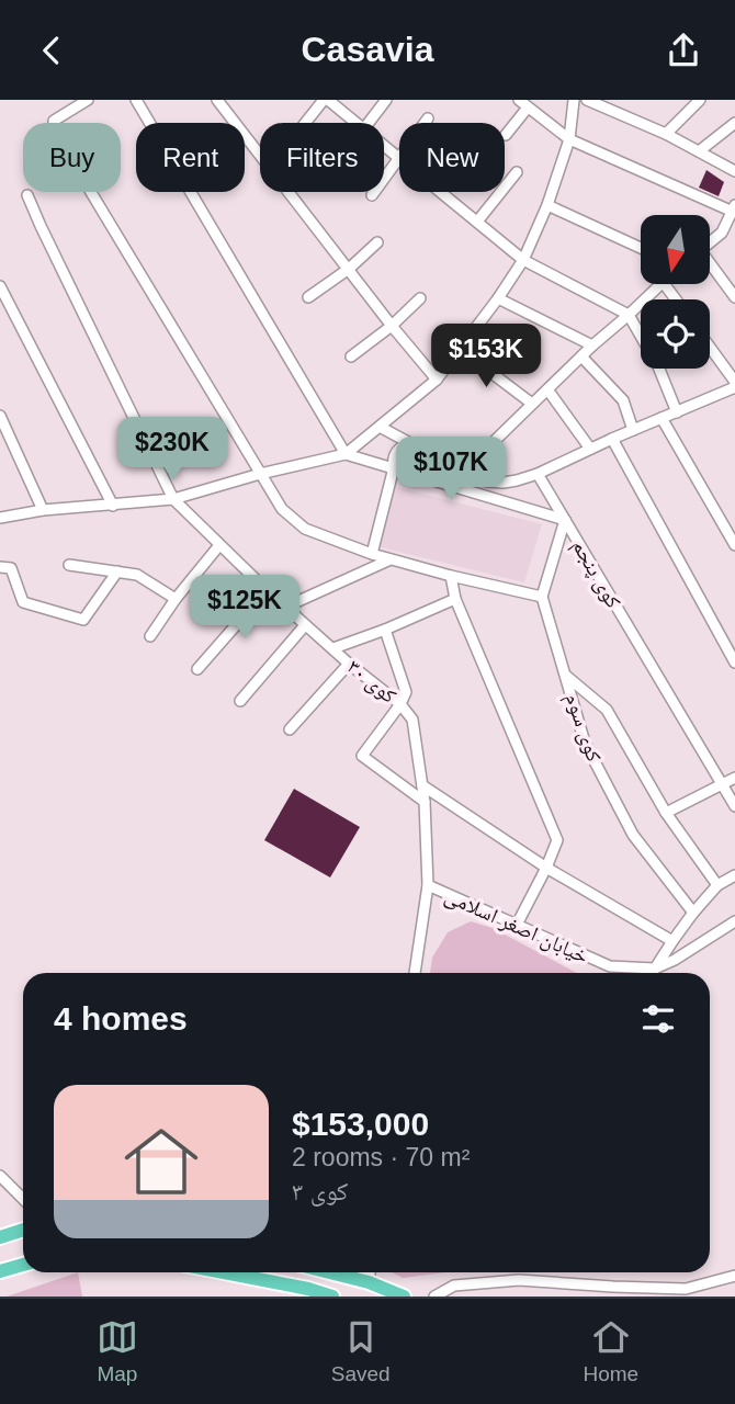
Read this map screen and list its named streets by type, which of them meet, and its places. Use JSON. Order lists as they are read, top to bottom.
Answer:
{
  "streets": {
    "street": [
      "کوی پنجم",
      "کوی ۳۰",
      "کوی سوم",
      "خیابان اصغر اسلامی"
    ]
  },
  "crossings": [
    ["کوی ۳۰", "خیابان اصغر اسلامی"]
  ],
  "north": "bottom",
  "page": {
    "header": "Casavia",
    "chip": [
      "Buy",
      "Rent",
      "Filters",
      "New"
    ],
    "price": [
      "$153K",
      "$230K",
      "$107K",
      "$125K"
    ],
    "heading": "4 homes",
    "list": [
      {
        "name": "$153,000",
        "note": "2 rooms · 70 m² · کوی ۳"
      }
    ],
    "tabs": ["Map", "Saved", "Home"]
  }
}
